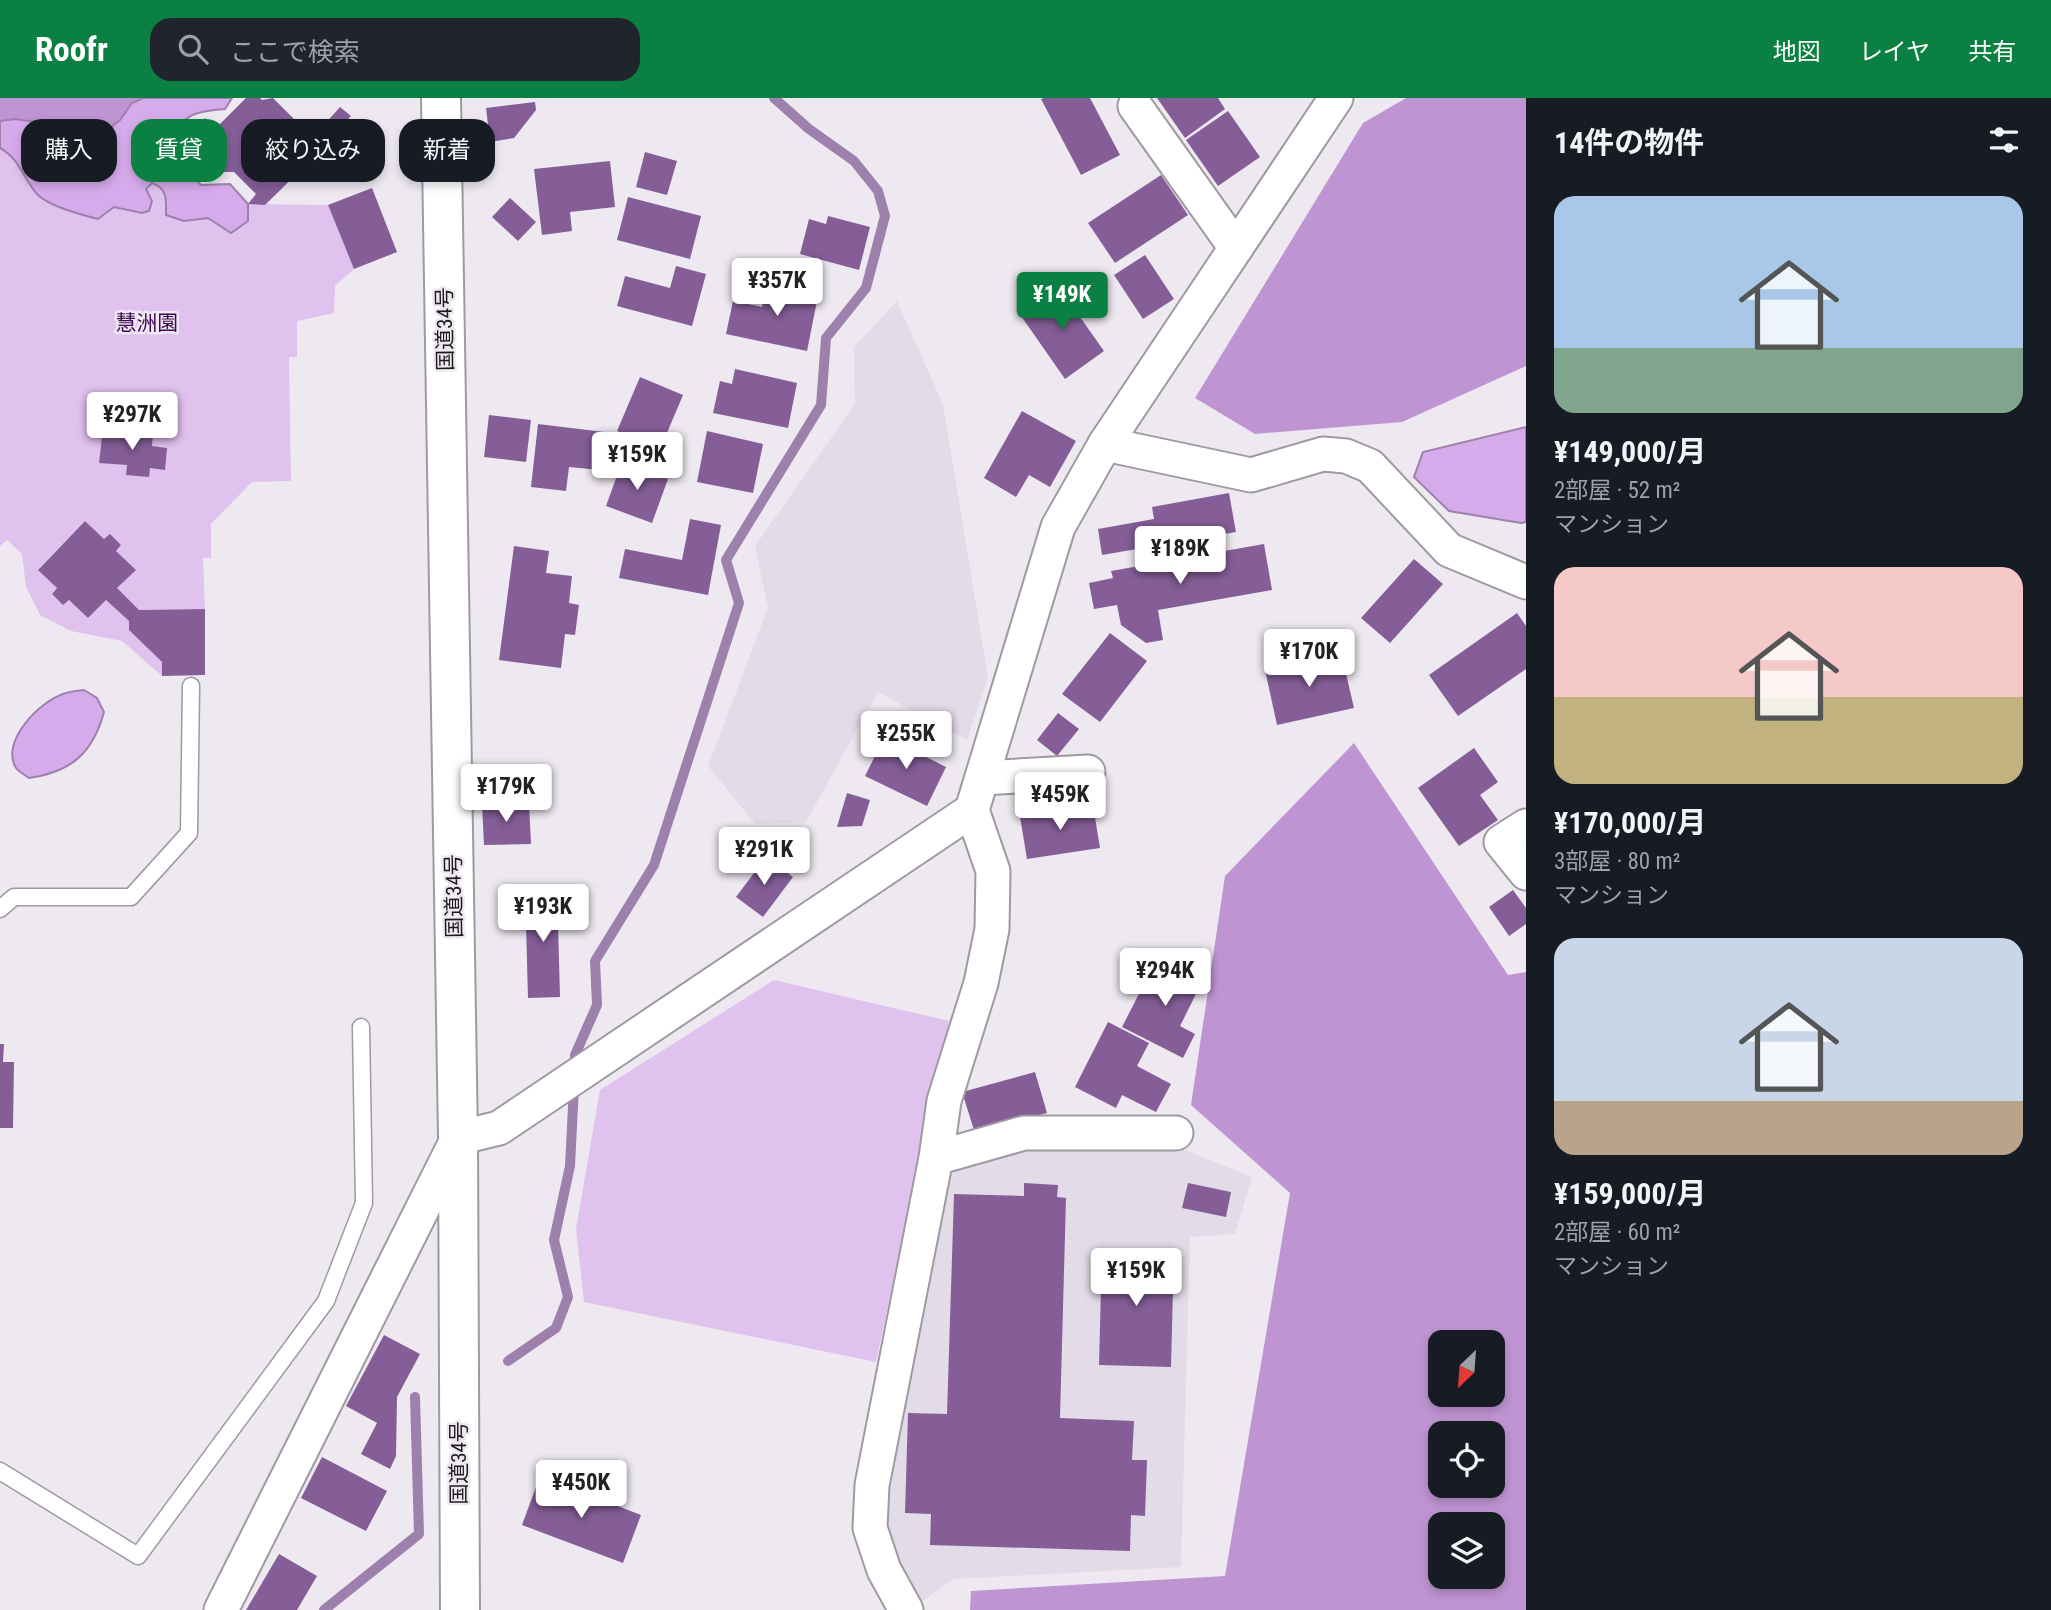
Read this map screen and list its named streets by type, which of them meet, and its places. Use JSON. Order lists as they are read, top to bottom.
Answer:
{
  "streets": {
    "highway": ["国道34号"]
  },
  "parks": ["慧洲園"],
  "north": "bottom left",
  "page": {
    "header": "Roofr",
    "search": "ここで検索",
    "nav": ["地図", "レイヤ", "共有"],
    "heading": "14件の物件",
    "chip": [
      "購入",
      "賃貸",
      "絞り込み",
      "新着"
    ],
    "list": [
      {
        "name": "¥149,000/月",
        "note": "2部屋 · 52 m² · マンション"
      },
      {
        "name": "¥170,000/月",
        "note": "3部屋 · 80 m² · マンション"
      },
      {
        "name": "¥159,000/月",
        "note": "2部屋 · 60 m² · マンション"
      }
    ],
    "price": [
      "¥357K",
      "¥149K",
      "¥297K",
      "¥159K",
      "¥189K",
      "¥170K",
      "¥255K",
      "¥179K",
      "¥459K",
      "¥291K",
      "¥193K",
      "¥294K",
      "¥159K",
      "¥450K"
    ]
  }
}
